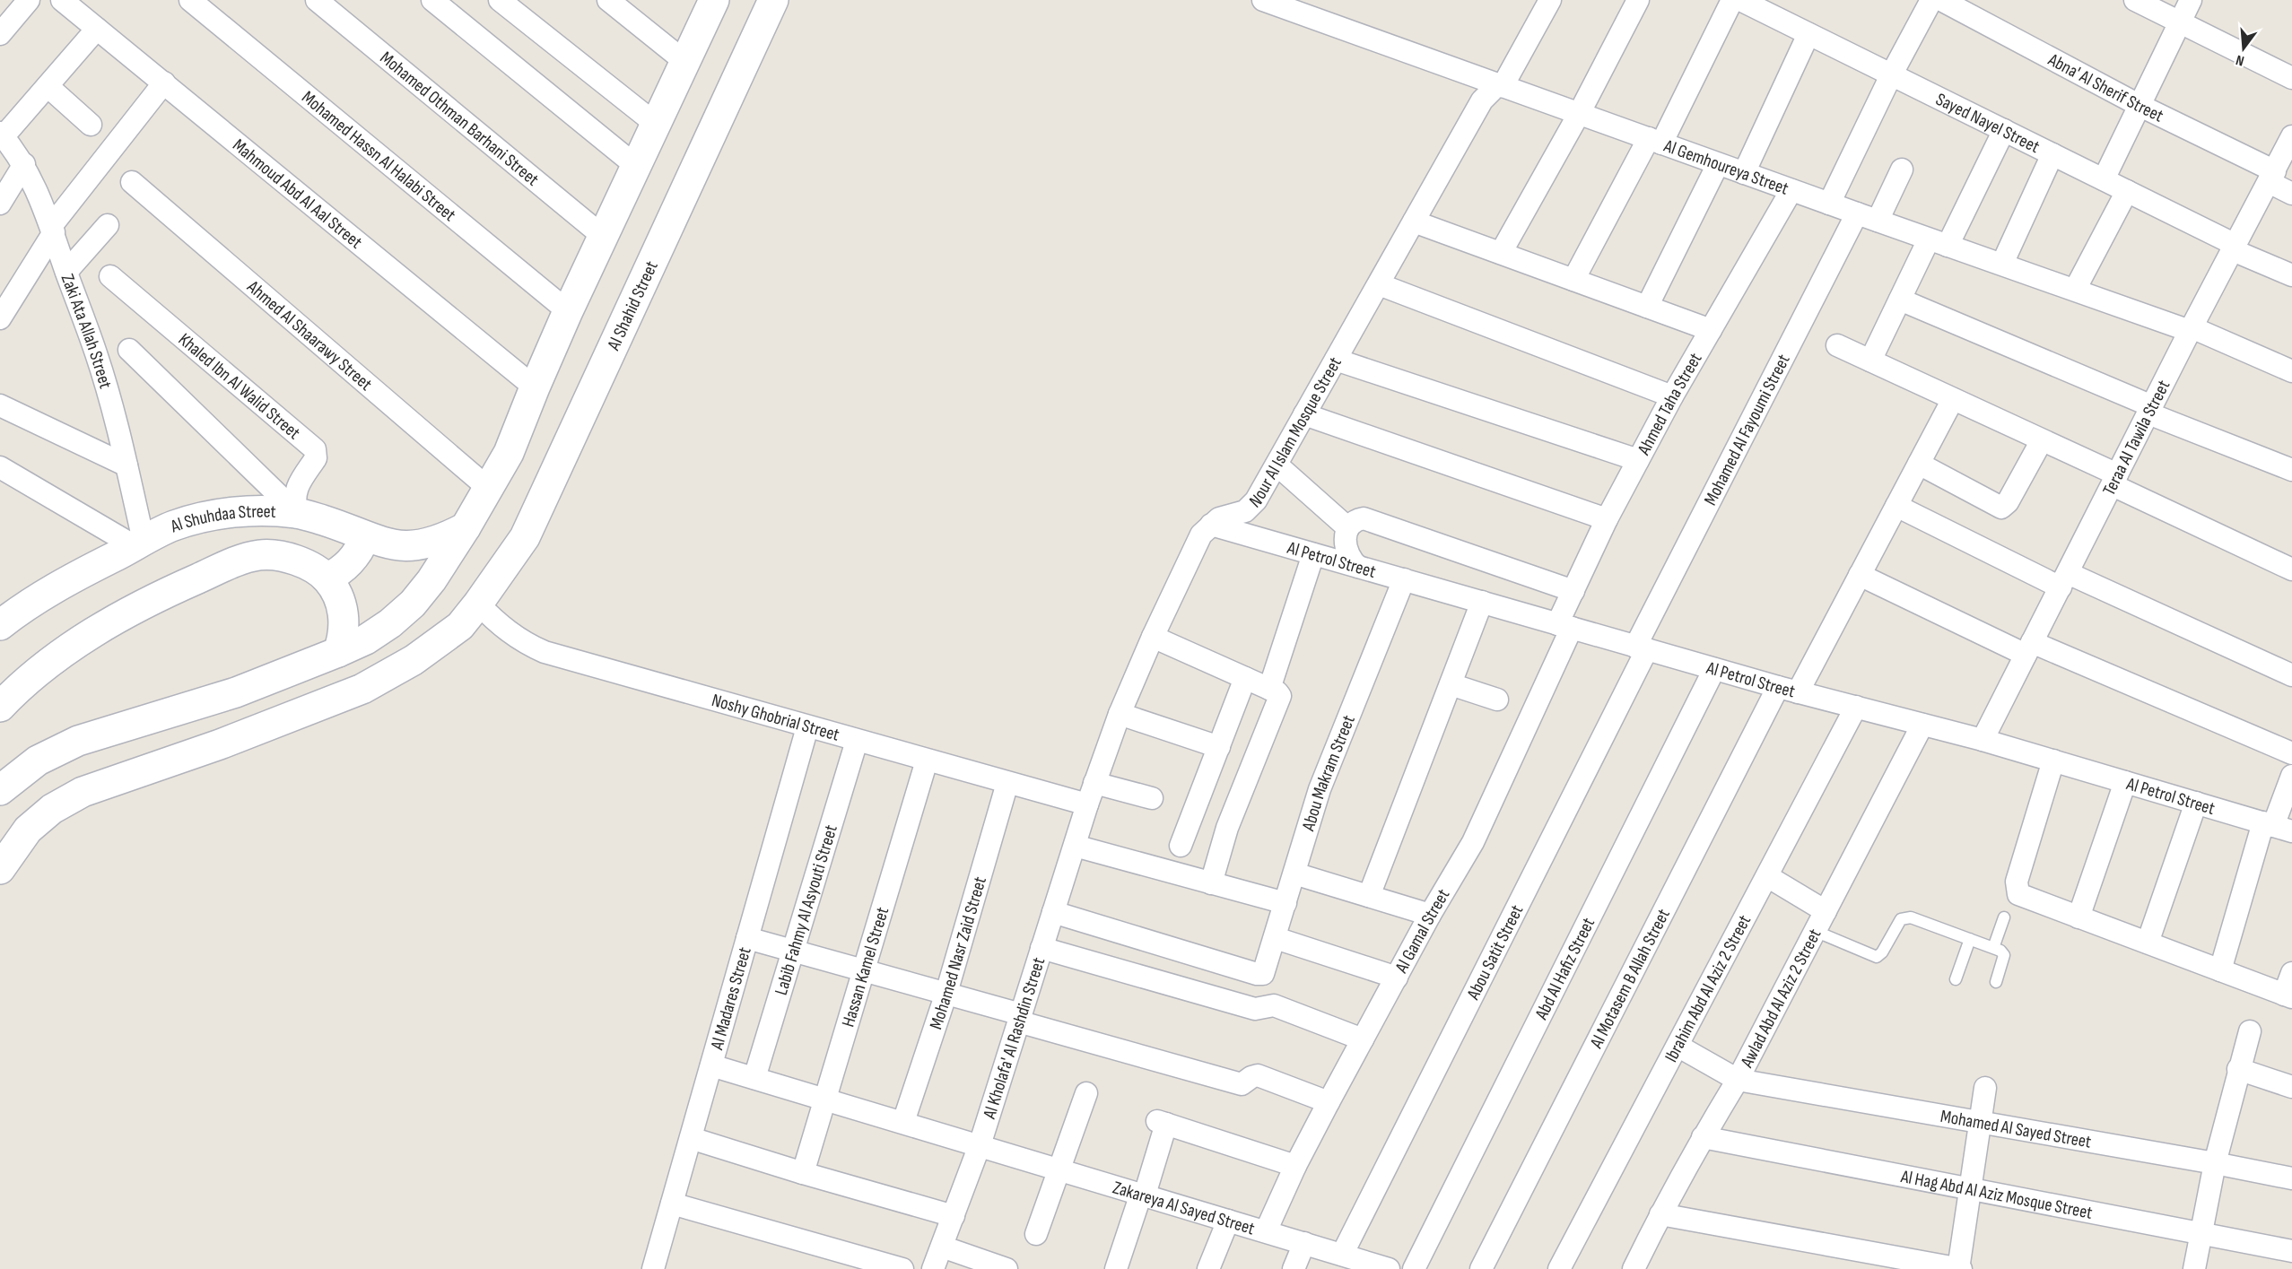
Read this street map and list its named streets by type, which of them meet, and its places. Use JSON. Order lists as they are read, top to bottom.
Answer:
{
  "streets": {
    "street": [
      "Abna' Al Sherif Street",
      "Mohamed Othman Barhani Street",
      "Sayed Nayel Street",
      "Mohamed Hassn Al Halabi Street",
      "Al Gemhoureya Street",
      "Mahmoud Abd Al Aal Street",
      "Al Shahid Street",
      "Zaki Ata Allah Street",
      "Ahmed Al Shaarawy Street",
      "Khaled Ibn Al Walid Street",
      "Ahmed Taha Street",
      "Nour Al Islam Mosque Street",
      "Mohamed Al Fayoumi Street",
      "Teraa Al Tawila Street",
      "Al Shuhdaa Street",
      "Al Petrol Street",
      "Noshy Ghobrial Street",
      "Abou Makram Street",
      "Labib Fahmy Al Asyouti Street",
      "Al Gamal Street",
      "Mohamed Nasr Zaid Street",
      "Abou Satit Street",
      "Hassan Kamel Street",
      "Abd Al Hafiz Street",
      "Al Motasem B Allah Street",
      "Ibrahim Abd Al Aziz 2 Street",
      "Al Madares Street",
      "Awlad Abd Al Aziz 2 Street",
      "Al Kholafa' Al Rashdin Street",
      "Mohamed Al Sayed Street",
      "Al Hag Abd Al Aziz Mosque Street",
      "Zakareya Al Sayed Street"
    ]
  },
  "crossings": [
    ["Abna' Al Sherif Street", "Teraa Al Tawila Street"],
    ["Sayed Nayel Street", "Teraa Al Tawila Street"],
    ["Al Gemhoureya Street", "Ahmed Taha Street"],
    ["Al Gemhoureya Street", "Nour Al Islam Mosque Street"],
    ["Al Gemhoureya Street", "Mohamed Al Fayoumi Street"],
    ["Al Gemhoureya Street", "Teraa Al Tawila Street"],
    ["Al Shahid Street", "Noshy Ghobrial Street"],
    ["Zaki Ata Allah Street", "Al Shuhdaa Street"],
    ["Khaled Ibn Al Walid Street", "Al Shuhdaa Street"],
    ["Ahmed Taha Street", "Al Petrol Street"],
    ["Ahmed Taha Street", "Al Gamal Street"],
    ["Nour Al Islam Mosque Street", "Al Petrol Street"],
    ["Mohamed Al Fayoumi Street", "Al Petrol Street"],
    ["Mohamed Al Fayoumi Street", "Abou Satit Street"],
    ["Teraa Al Tawila Street", "Al Petrol Street"],
    ["Al Petrol Street", "Abou Makram Street"],
    ["Al Petrol Street", "Al Gamal Street"],
    ["Al Petrol Street", "Abou Satit Street"],
    ["Al Petrol Street", "Abd Al Hafiz Street"],
    ["Al Petrol Street", "Al Motasem B Allah Street"],
    ["Al Petrol Street", "Ibrahim Abd Al Aziz 2 Street"],
    ["Al Petrol Street", "Awlad Abd Al Aziz 2 Street"],
    ["Noshy Ghobrial Street", "Labib Fahmy Al Asyouti Street"],
    ["Noshy Ghobrial Street", "Mohamed Nasr Zaid Street"],
    ["Noshy Ghobrial Street", "Hassan Kamel Street"],
    ["Noshy Ghobrial Street", "Al Madares Street"],
    ["Noshy Ghobrial Street", "Al Kholafa' Al Rashdin Street"],
    ["Abou Makram Street", "Al Kholafa' Al Rashdin Street"],
    ["Labib Fahmy Al Asyouti Street", "Zakareya Al Sayed Street"],
    ["Al Gamal Street", "Zakareya Al Sayed Street"],
    ["Mohamed Nasr Zaid Street", "Zakareya Al Sayed Street"],
    ["Abou Satit Street", "Zakareya Al Sayed Street"],
    ["Hassan Kamel Street", "Zakareya Al Sayed Street"],
    ["Ibrahim Abd Al Aziz 2 Street", "Mohamed Al Sayed Street"],
    ["Al Madares Street", "Zakareya Al Sayed Street"],
    ["Awlad Abd Al Aziz 2 Street", "Mohamed Al Sayed Street"],
    ["Awlad Abd Al Aziz 2 Street", "Al Hag Abd Al Aziz Mosque Street"],
    ["Al Kholafa' Al Rashdin Street", "Zakareya Al Sayed Street"]
  ],
  "north": "bottom"
}
